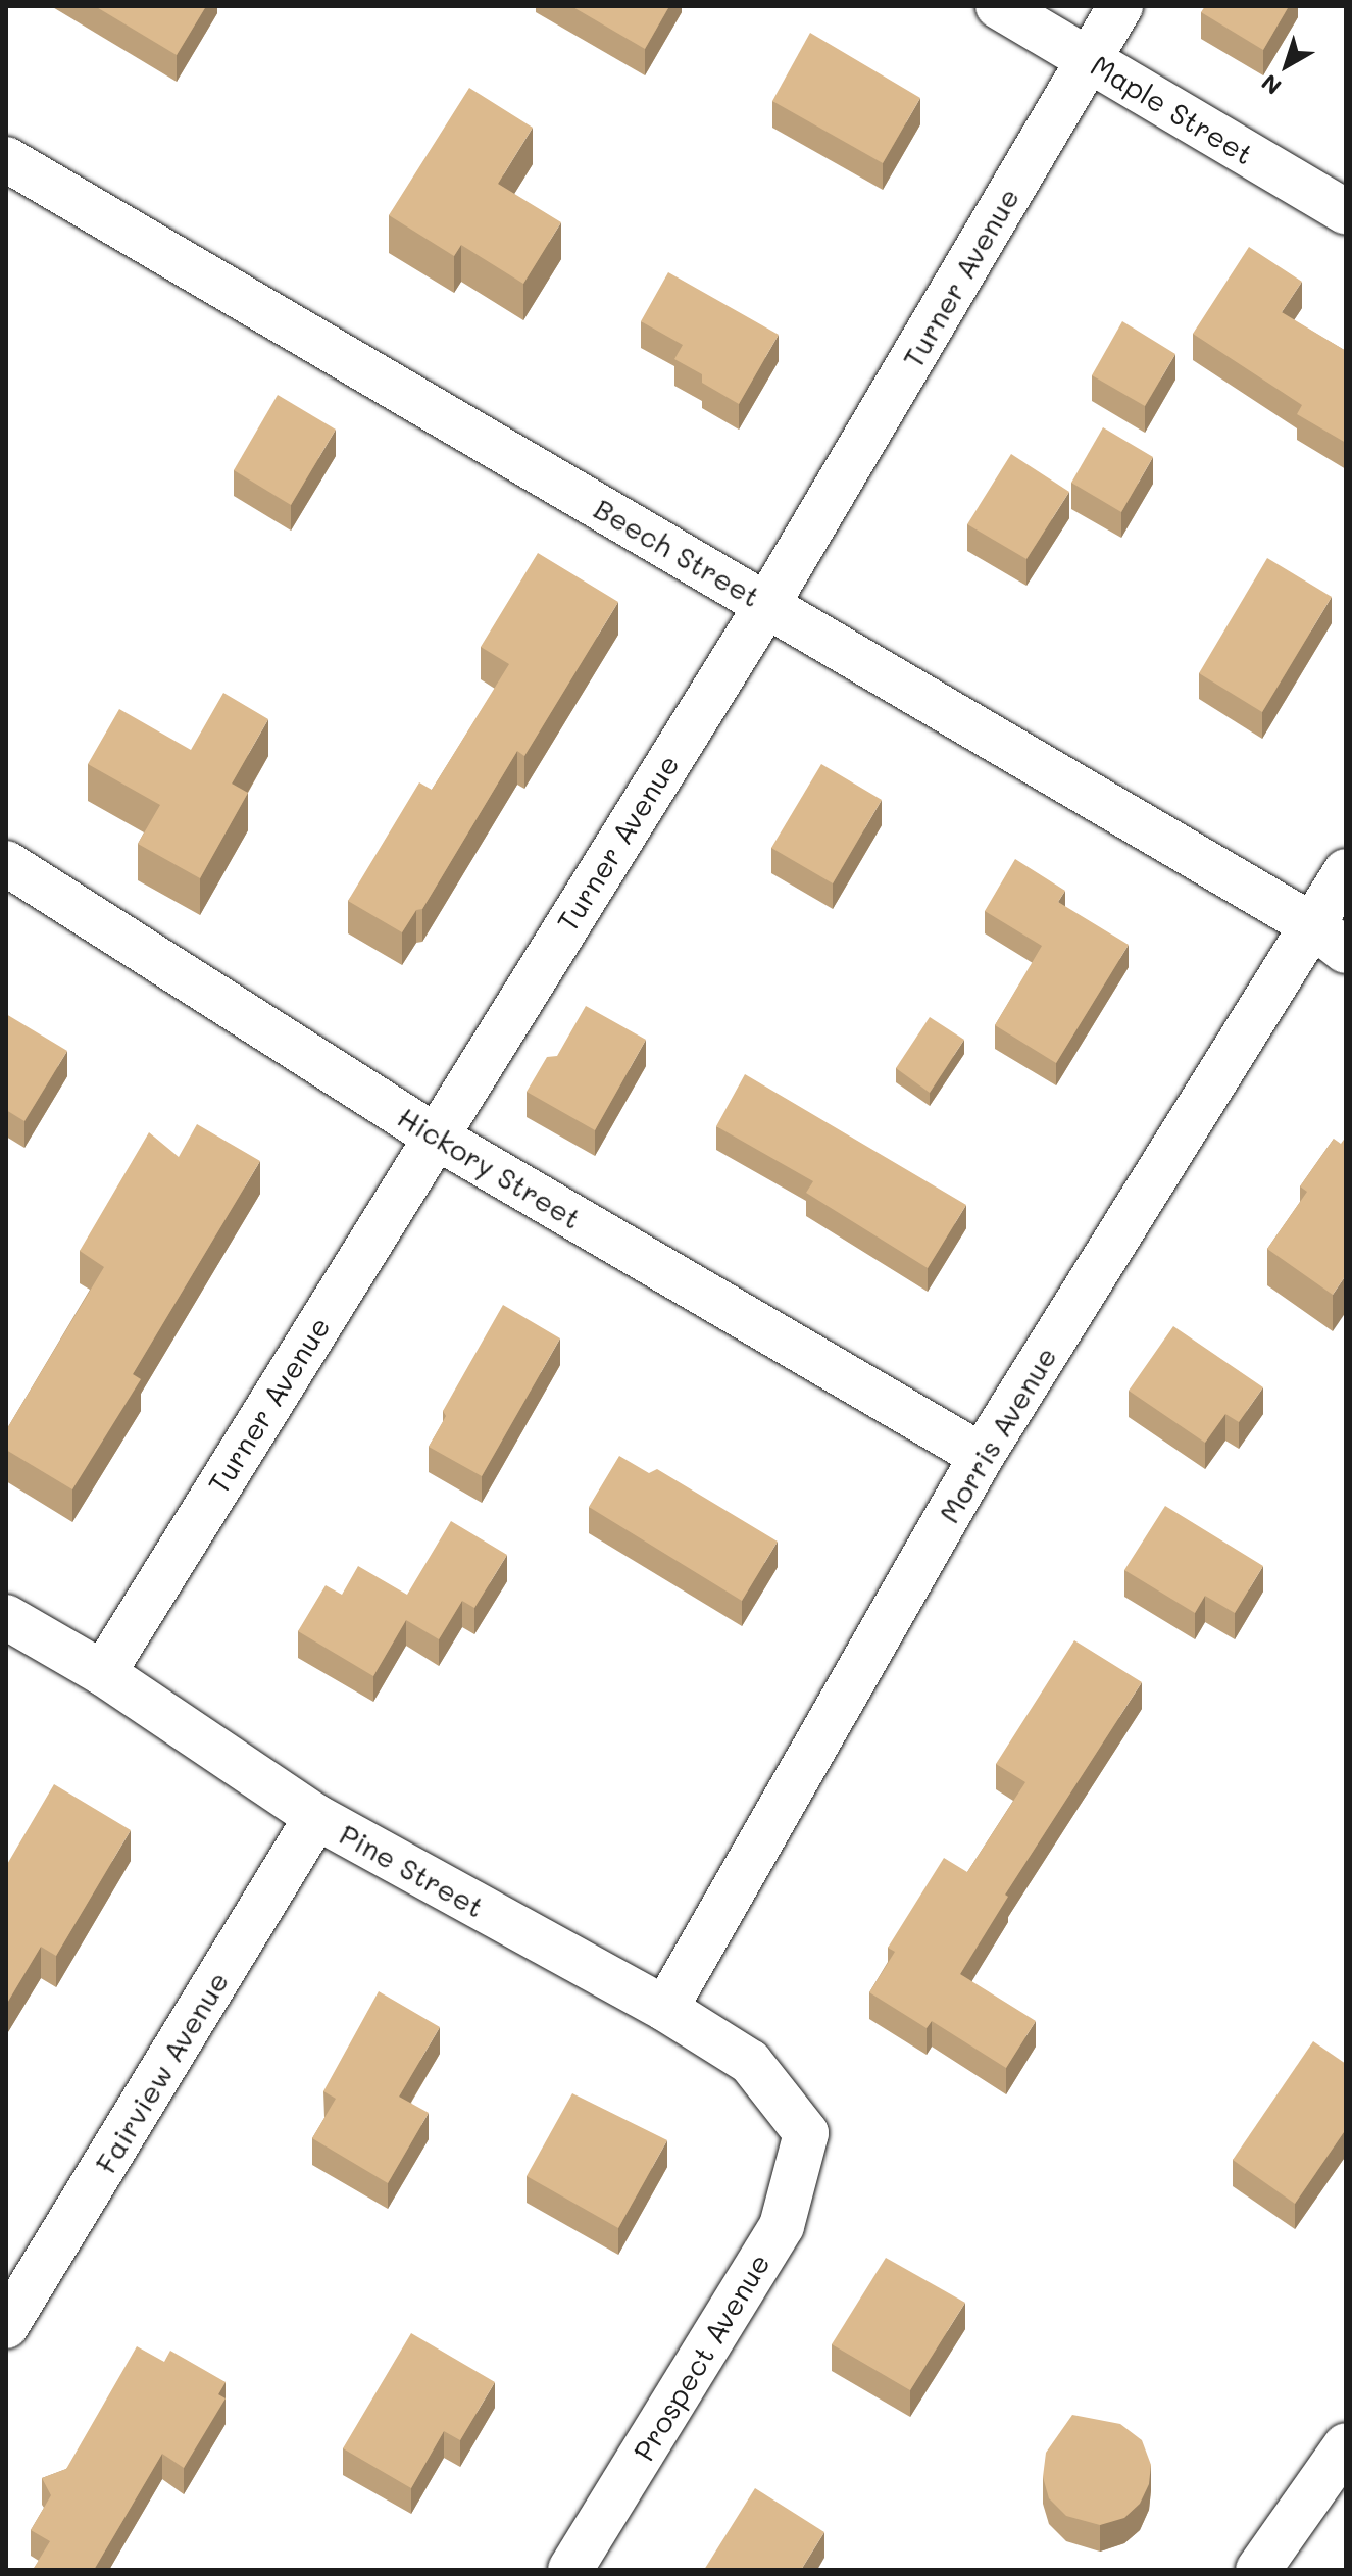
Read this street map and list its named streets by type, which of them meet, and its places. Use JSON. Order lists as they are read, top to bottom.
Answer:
{
  "streets": {
    "street": [
      "Maple Street",
      "Turner Avenue",
      "Beech Street",
      "Hickory Street",
      "Morris Avenue",
      "Pine Street",
      "Fairview Avenue",
      "Prospect Avenue"
    ]
  },
  "crossings": [
    ["Maple Street", "Turner Avenue"],
    ["Turner Avenue", "Beech Street"],
    ["Turner Avenue", "Hickory Street"],
    ["Turner Avenue", "Pine Street"],
    ["Beech Street", "Morris Avenue"],
    ["Hickory Street", "Morris Avenue"],
    ["Morris Avenue", "Pine Street"],
    ["Pine Street", "Fairview Avenue"],
    ["Pine Street", "Prospect Avenue"]
  ],
  "north": "bottom left"
}
